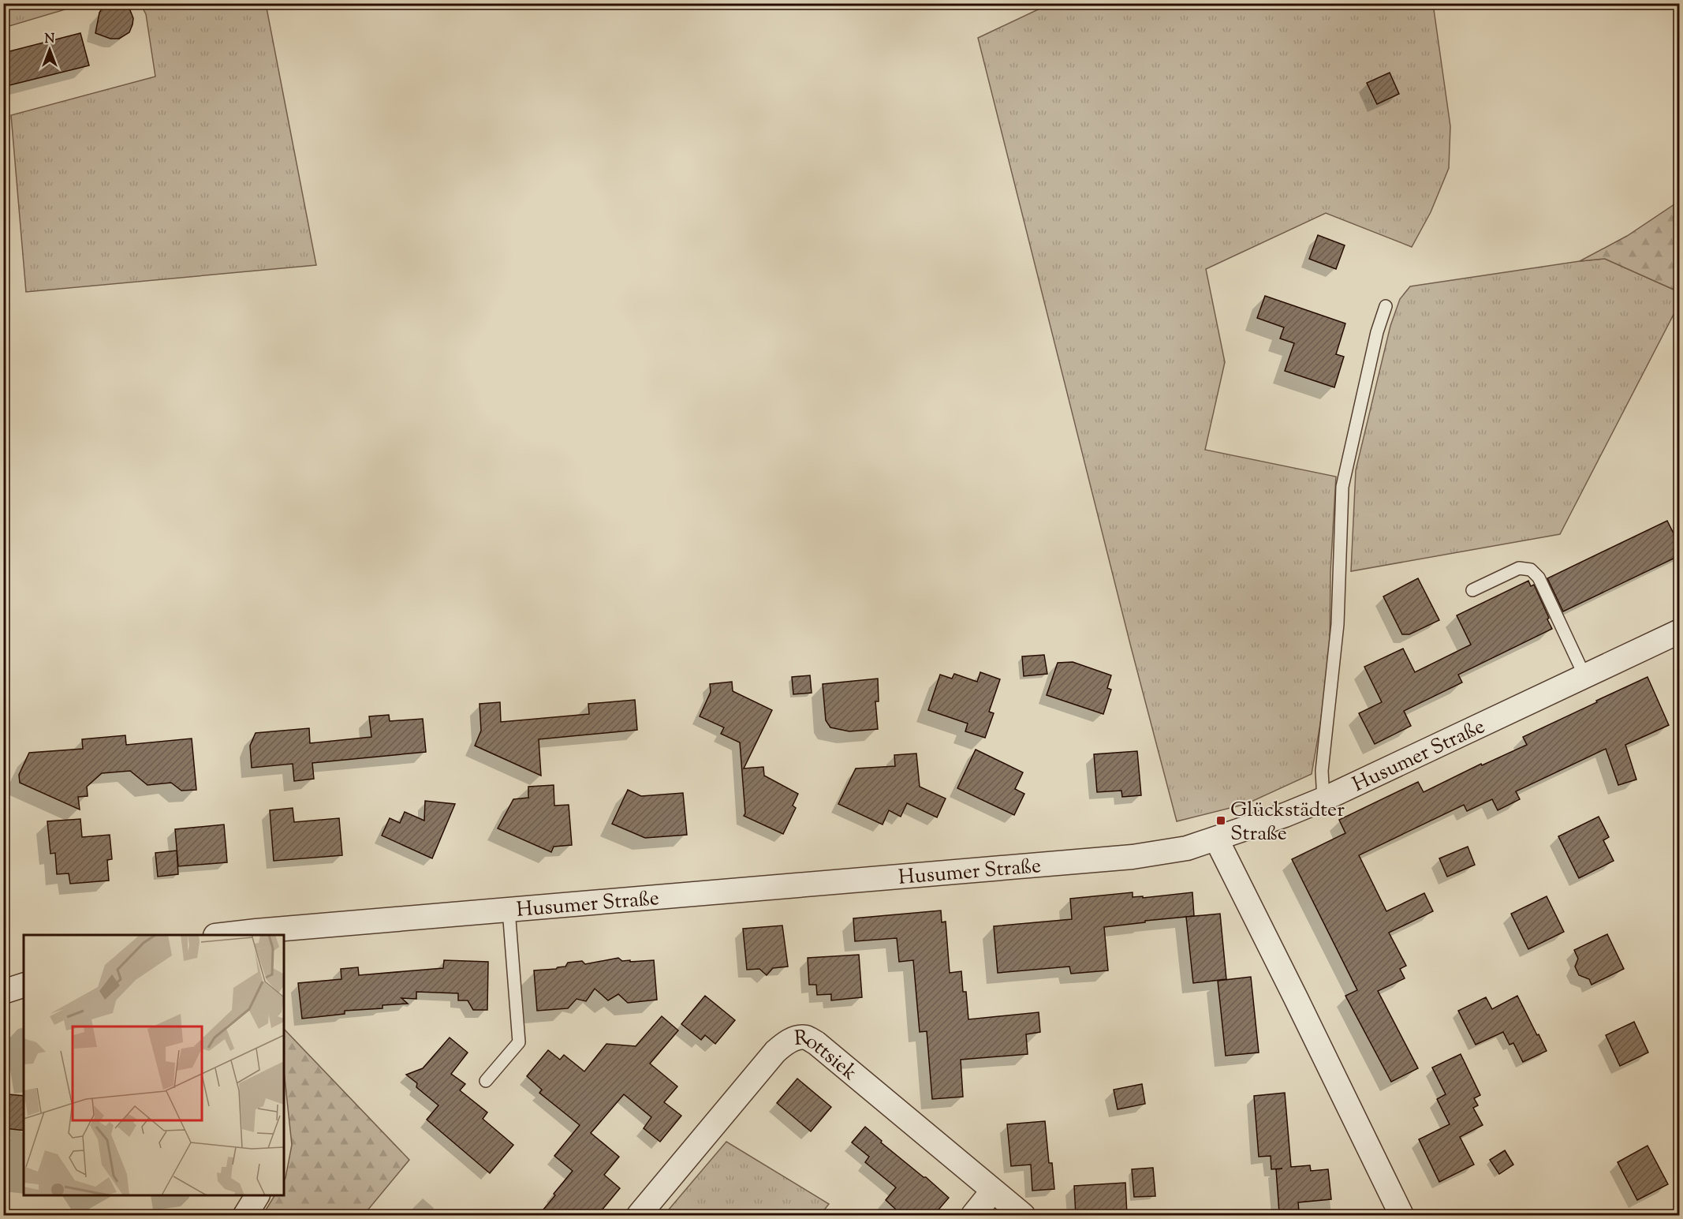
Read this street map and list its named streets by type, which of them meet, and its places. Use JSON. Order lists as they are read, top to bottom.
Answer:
{
  "streets": {
    "street": ["Husumer Straße", "Rottsiek"]
  },
  "places": {
    "transit": ["Glückstädter Straße"]
  },
  "north": "top"
}
